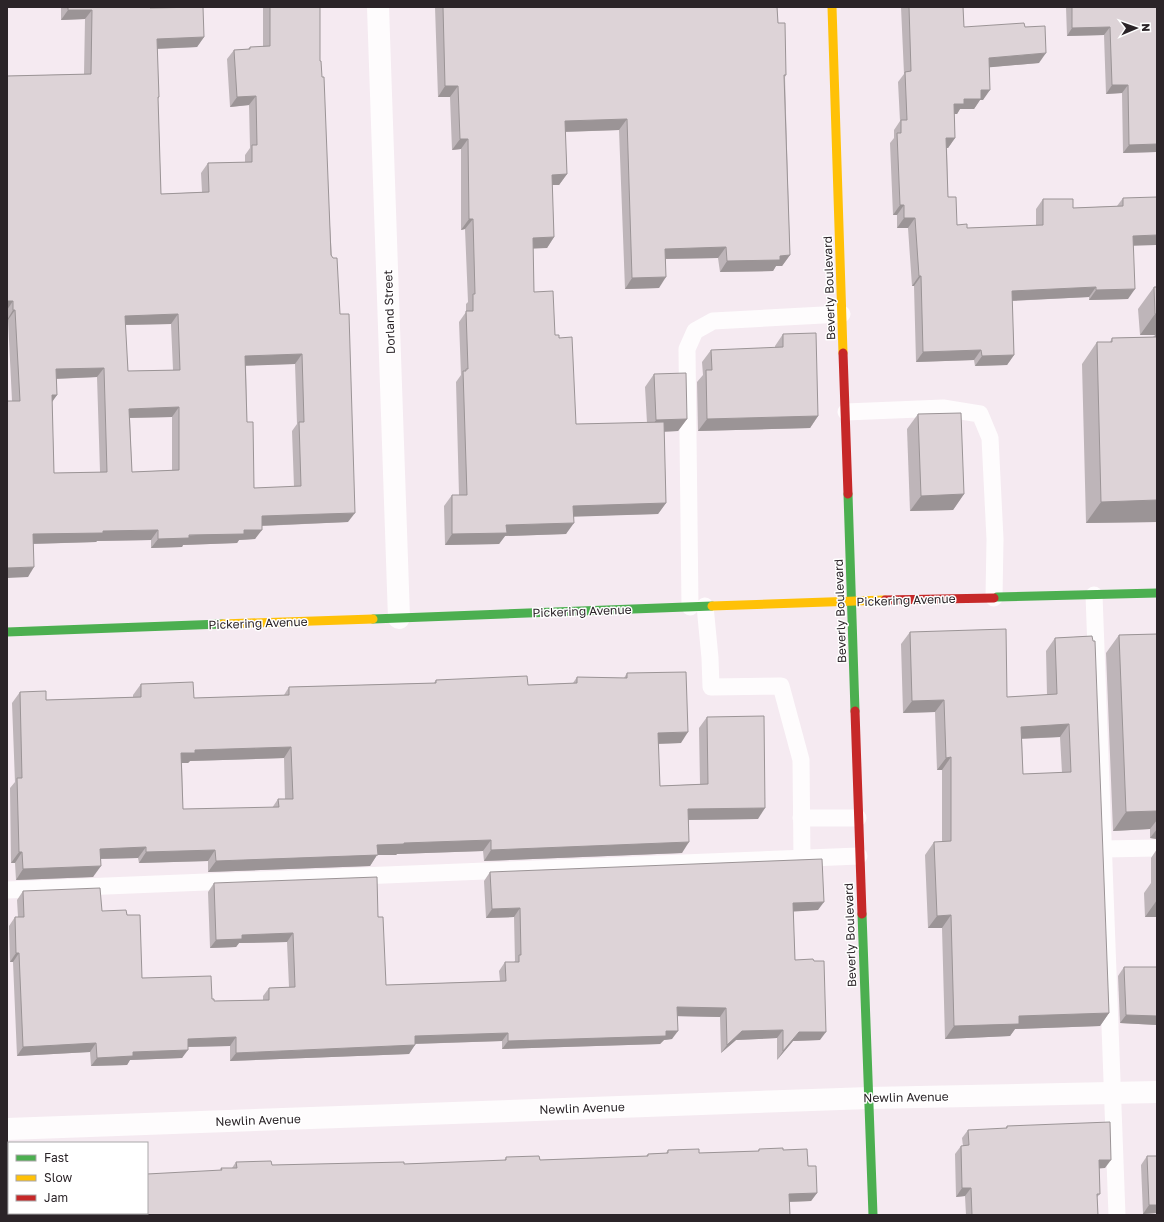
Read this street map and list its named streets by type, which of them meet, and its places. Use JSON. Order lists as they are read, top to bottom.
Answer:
{
  "streets": {
    "street": [
      "Beverly Boulevard",
      "Dorland Street",
      "Pickering Avenue",
      "Newlin Avenue"
    ]
  },
  "crossings": [
    ["Beverly Boulevard", "Pickering Avenue"],
    ["Beverly Boulevard", "Newlin Avenue"],
    ["Dorland Street", "Pickering Avenue"]
  ],
  "legend": ["Fast", "Slow", "Jam"],
  "north": "right"
}
